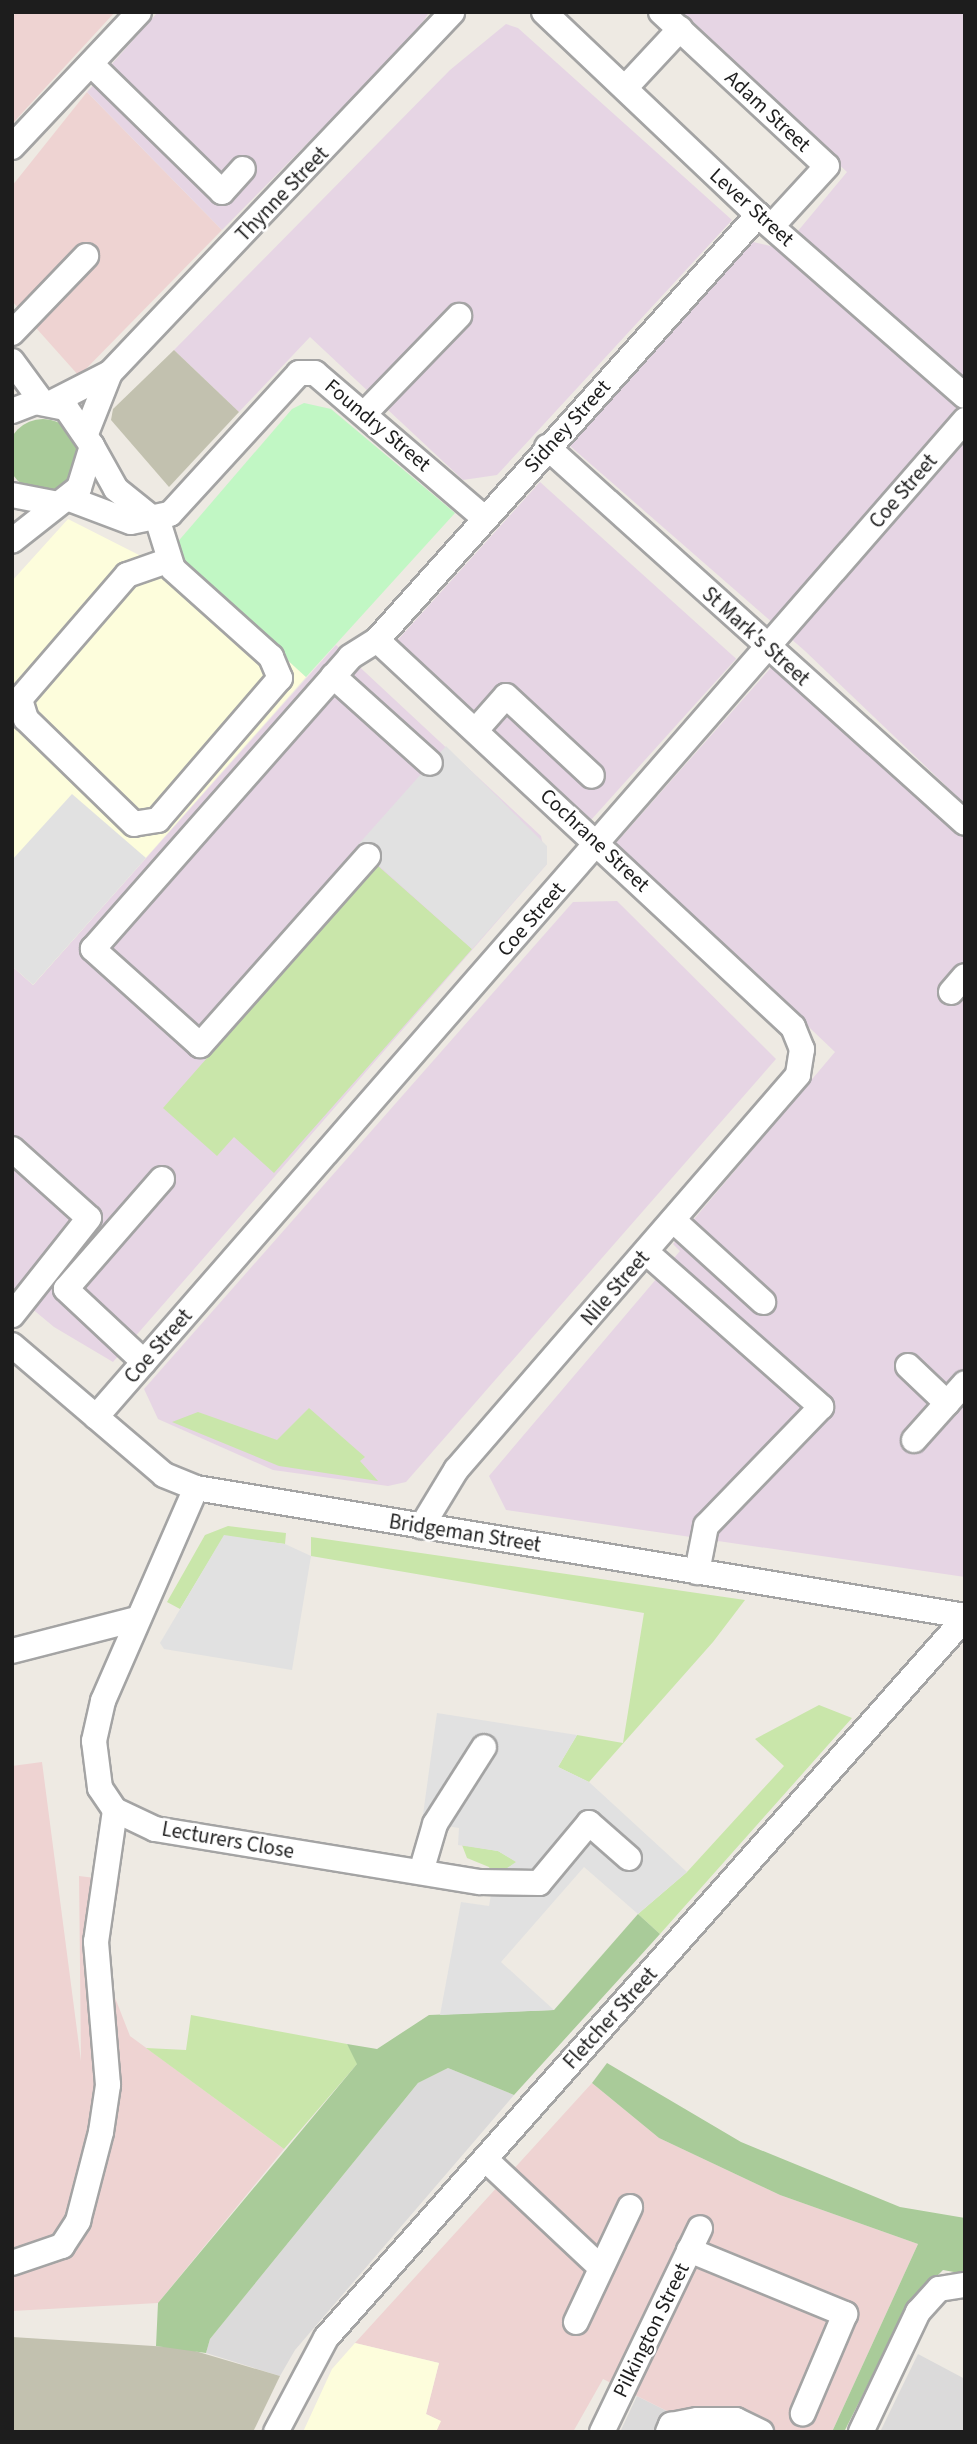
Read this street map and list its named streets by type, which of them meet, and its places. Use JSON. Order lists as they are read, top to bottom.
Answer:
{
  "streets": {
    "street": [
      "Adam Street",
      "Thynne Street",
      "Lever Street",
      "Foundry Street",
      "Sidney Street",
      "Coe Street",
      "St Mark's Street",
      "Cochrane Street",
      "Nile Street",
      "Bridgeman Street",
      "Lecturers Close",
      "Fletcher Street",
      "Pilkington Street"
    ]
  },
  "crossings": [
    ["Adam Street", "Lever Street"],
    ["Adam Street", "Sidney Street"],
    ["Lever Street", "Sidney Street"],
    ["Foundry Street", "Sidney Street"],
    ["Sidney Street", "St Mark's Street"],
    ["Sidney Street", "Cochrane Street"],
    ["Coe Street", "St Mark's Street"],
    ["Coe Street", "Cochrane Street"],
    ["Coe Street", "Bridgeman Street"],
    ["Cochrane Street", "Nile Street"],
    ["Nile Street", "Bridgeman Street"],
    ["Bridgeman Street", "Fletcher Street"]
  ]
}
